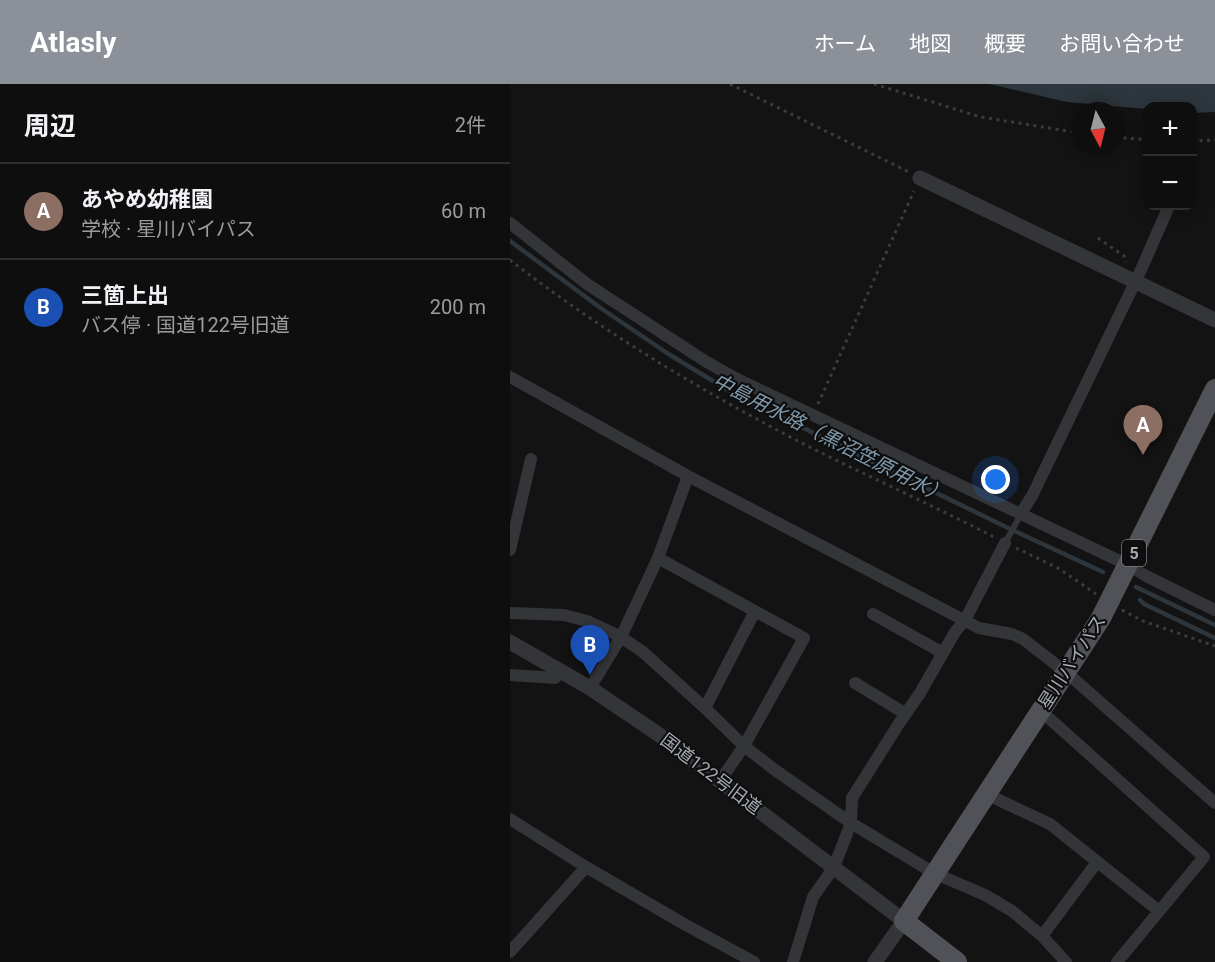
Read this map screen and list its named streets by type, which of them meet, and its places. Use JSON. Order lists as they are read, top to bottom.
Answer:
{
  "streets": {
    "main road": ["5", "星川バイパス"],
    "street": ["国道122号旧道"]
  },
  "crossings": [
    ["星川バイパス", "国道122号旧道"]
  ],
  "water": ["中島用水路（黒沼笠原用水）"],
  "north": "bottom",
  "page": {
    "header": "Atlasly",
    "nav": [
      "ホーム",
      "地図",
      "概要",
      "お問い合わせ"
    ],
    "heading": ["周辺", "2件"],
    "map_buttons": ["+", "−"],
    "list": [
      {
        "mark": "A",
        "name": "あやめ幼稚園",
        "note": "学校 · 星川バイパス",
        "value": "60 m"
      },
      {
        "mark": "B",
        "name": "三箇上出",
        "note": "バス停 · 国道122号旧道",
        "value": "200 m"
      }
    ],
    "pins": ["A", "B"]
  }
}
